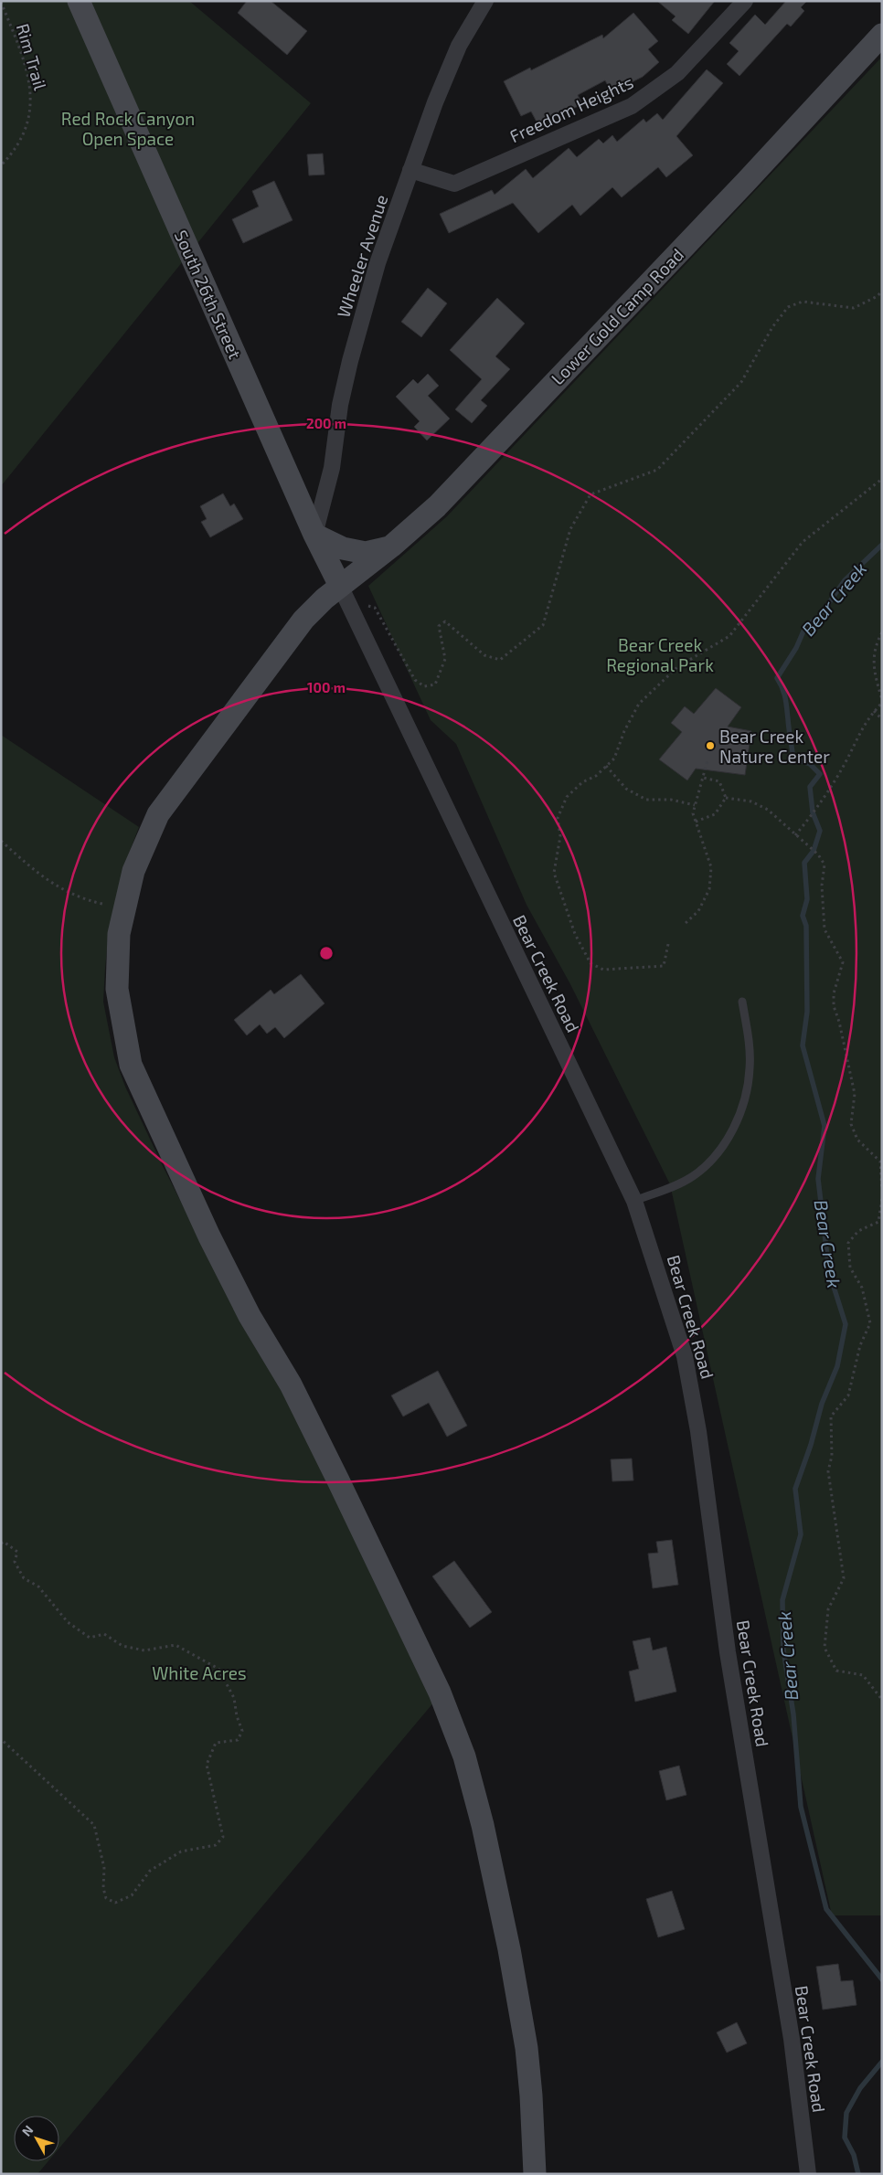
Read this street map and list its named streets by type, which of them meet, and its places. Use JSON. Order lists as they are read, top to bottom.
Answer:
{
  "streets": {
    "street": [
      "Freedom Heights",
      "Wheeler Avenue",
      "South 26th Street",
      "Lower Gold Camp Road",
      "Bear Creek Road"
    ],
    "path": ["Rim Trail"]
  },
  "crossings": [
    ["Freedom Heights", "Wheeler Avenue"],
    ["Wheeler Avenue", "South 26th Street"],
    ["South 26th Street", "Lower Gold Camp Road"],
    ["South 26th Street", "Bear Creek Road"],
    ["Lower Gold Camp Road", "Bear Creek Road"]
  ],
  "water": ["Bear Creek"],
  "parks": ["Red Rock Canyon Open Space", "Bear Creek Regional Park", "White Acres"],
  "places": ["Bear Creek Nature Center"],
  "north": "top left",
  "rings": ["200 m", "100 m"]
}
